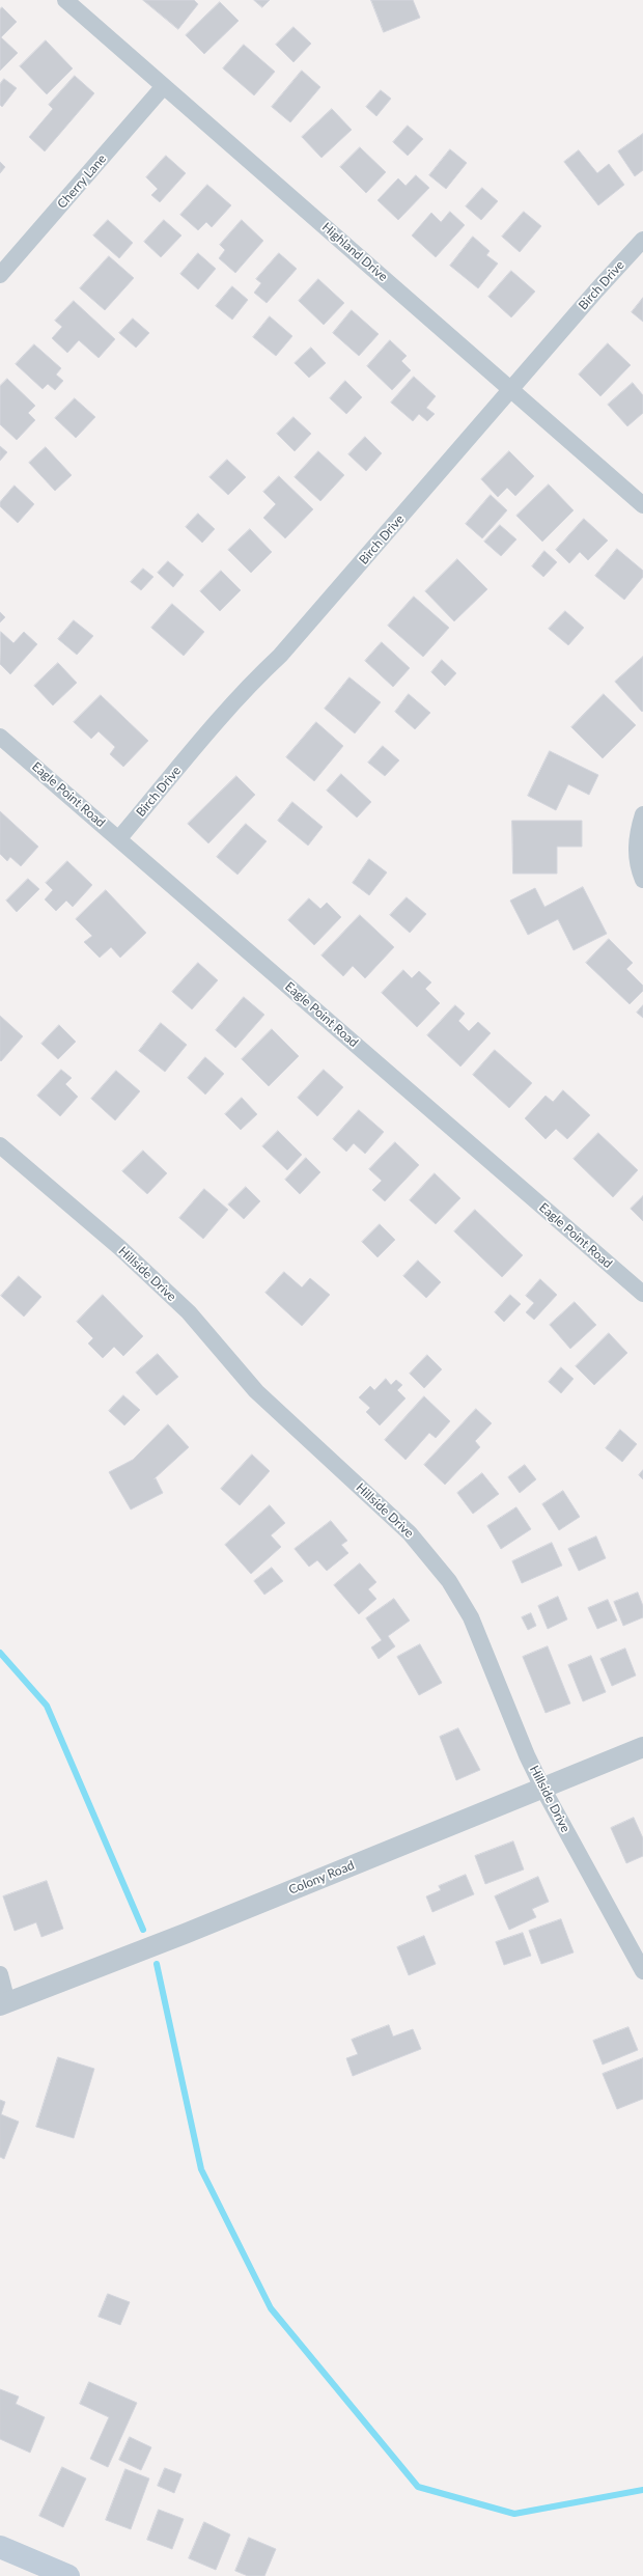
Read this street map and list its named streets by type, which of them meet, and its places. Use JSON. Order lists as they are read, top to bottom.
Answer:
{
  "streets": {
    "street": [
      "Cherry Lane",
      "Highland Drive",
      "Birch Drive",
      "Eagle Point Road",
      "Hillside Drive",
      "Colony Road"
    ]
  },
  "crossings": [
    ["Cherry Lane", "Highland Drive"],
    ["Highland Drive", "Birch Drive"],
    ["Birch Drive", "Eagle Point Road"],
    ["Hillside Drive", "Colony Road"]
  ]
}
